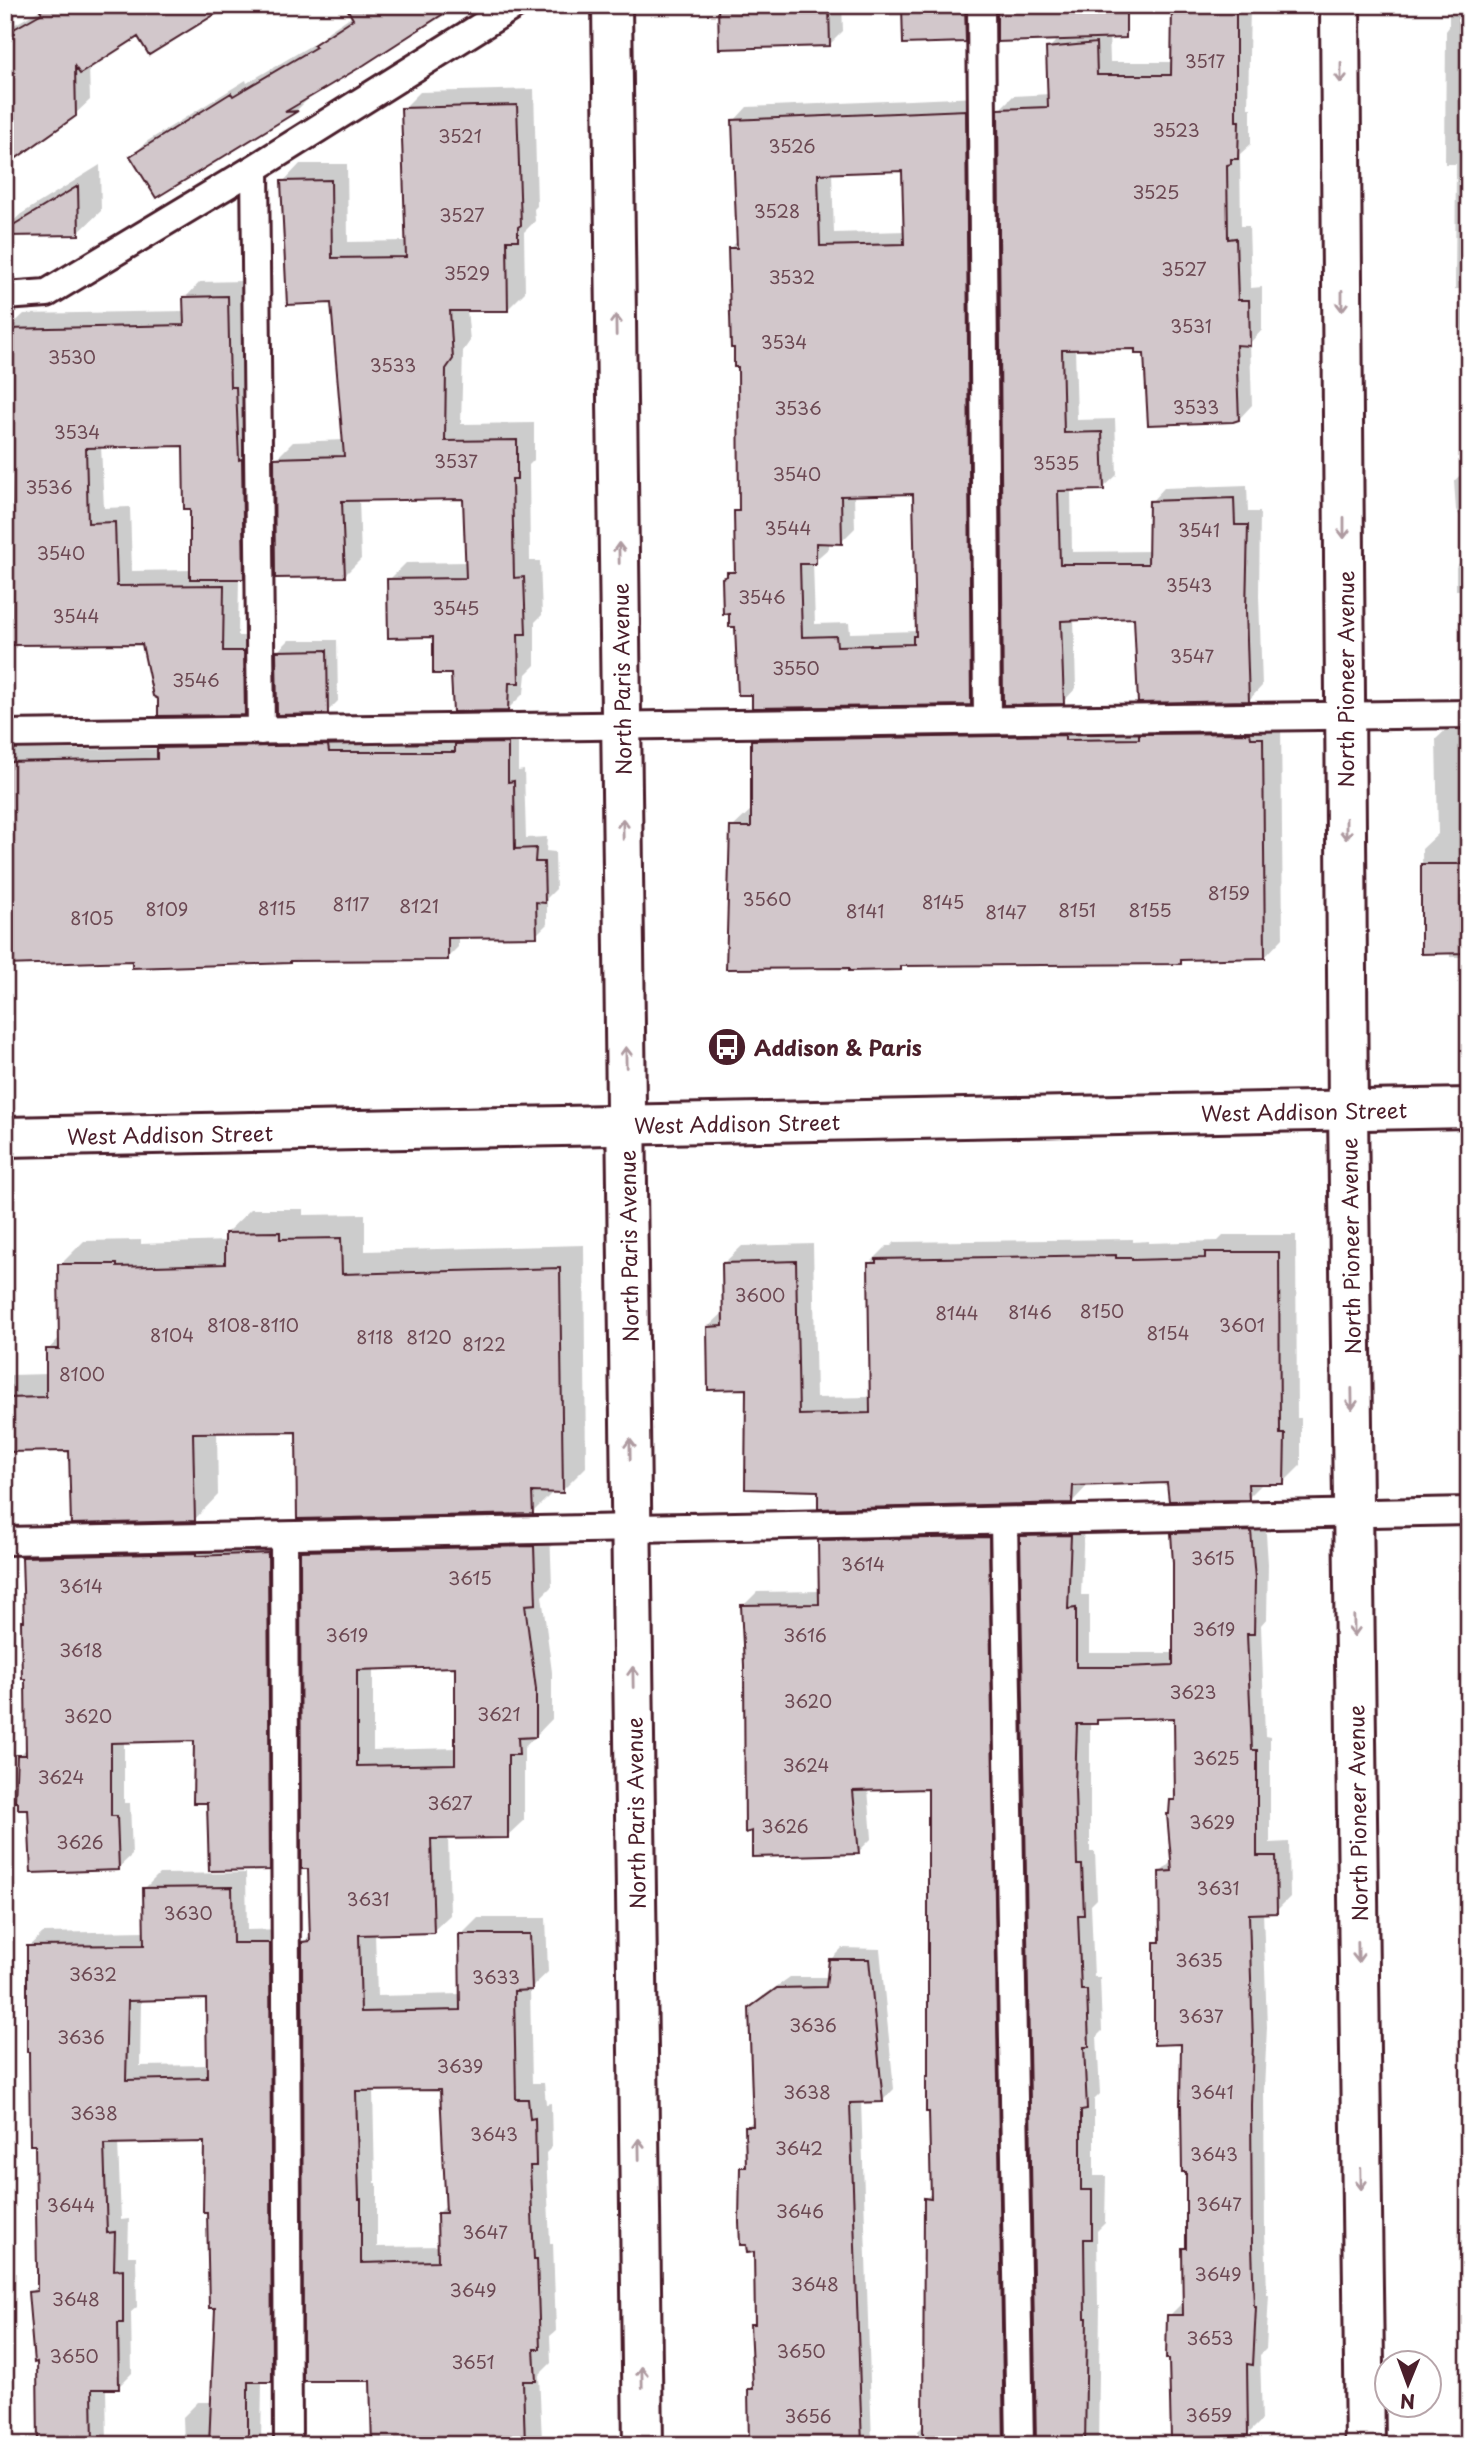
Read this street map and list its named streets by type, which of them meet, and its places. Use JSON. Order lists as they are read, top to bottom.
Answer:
{
  "streets": {
    "street": ["North Paris Avenue", "North Pioneer Avenue", "West Addison Street"]
  },
  "crossings": [
    ["North Paris Avenue", "West Addison Street"],
    ["North Pioneer Avenue", "West Addison Street"]
  ],
  "one_way": ["North Paris Avenue", "North Pioneer Avenue"],
  "places": {
    "bus stop": ["Addison & Paris"]
  },
  "house_numbers": [
    "3517",
    "3523",
    "3521",
    "3526",
    "3525",
    "3528",
    "3527",
    "3527",
    "3529",
    "3532",
    "3531",
    "3534",
    "3530",
    "3533",
    "3533",
    "3536",
    "3534",
    "3537",
    "3535",
    "3540",
    "3536",
    "3544",
    "3541",
    "3540",
    "3543",
    "3546",
    "3545",
    "3544",
    "3547",
    "3550",
    "3546",
    "8159",
    "3560",
    "8145",
    "8117",
    "8121",
    "8115",
    "8109",
    "8151",
    "8155",
    "8141",
    "8147",
    "8105",
    "3600",
    "8150",
    "8146",
    "8144",
    "8108-8110",
    "3601",
    "8154",
    "8104",
    "8118",
    "8120",
    "8122",
    "8100",
    "3615",
    "3614",
    "3615",
    "3614",
    "3619",
    "3619",
    "3616",
    "3618",
    "3623",
    "3620",
    "3621",
    "3620",
    "3625",
    "3624",
    "3624",
    "3627",
    "3629",
    "3626",
    "3626",
    "3631",
    "3631",
    "3630",
    "3635",
    "3632",
    "3633",
    "3637",
    "3636",
    "3636",
    "3639",
    "3638",
    "3641",
    "3638",
    "3643",
    "3642",
    "3643",
    "3647",
    "3644",
    "3646",
    "3647",
    "3649",
    "3648",
    "3649",
    "3648",
    "3653",
    "3650",
    "3650",
    "3651",
    "3659",
    "3656"
  ],
  "north": "bottom"
}
